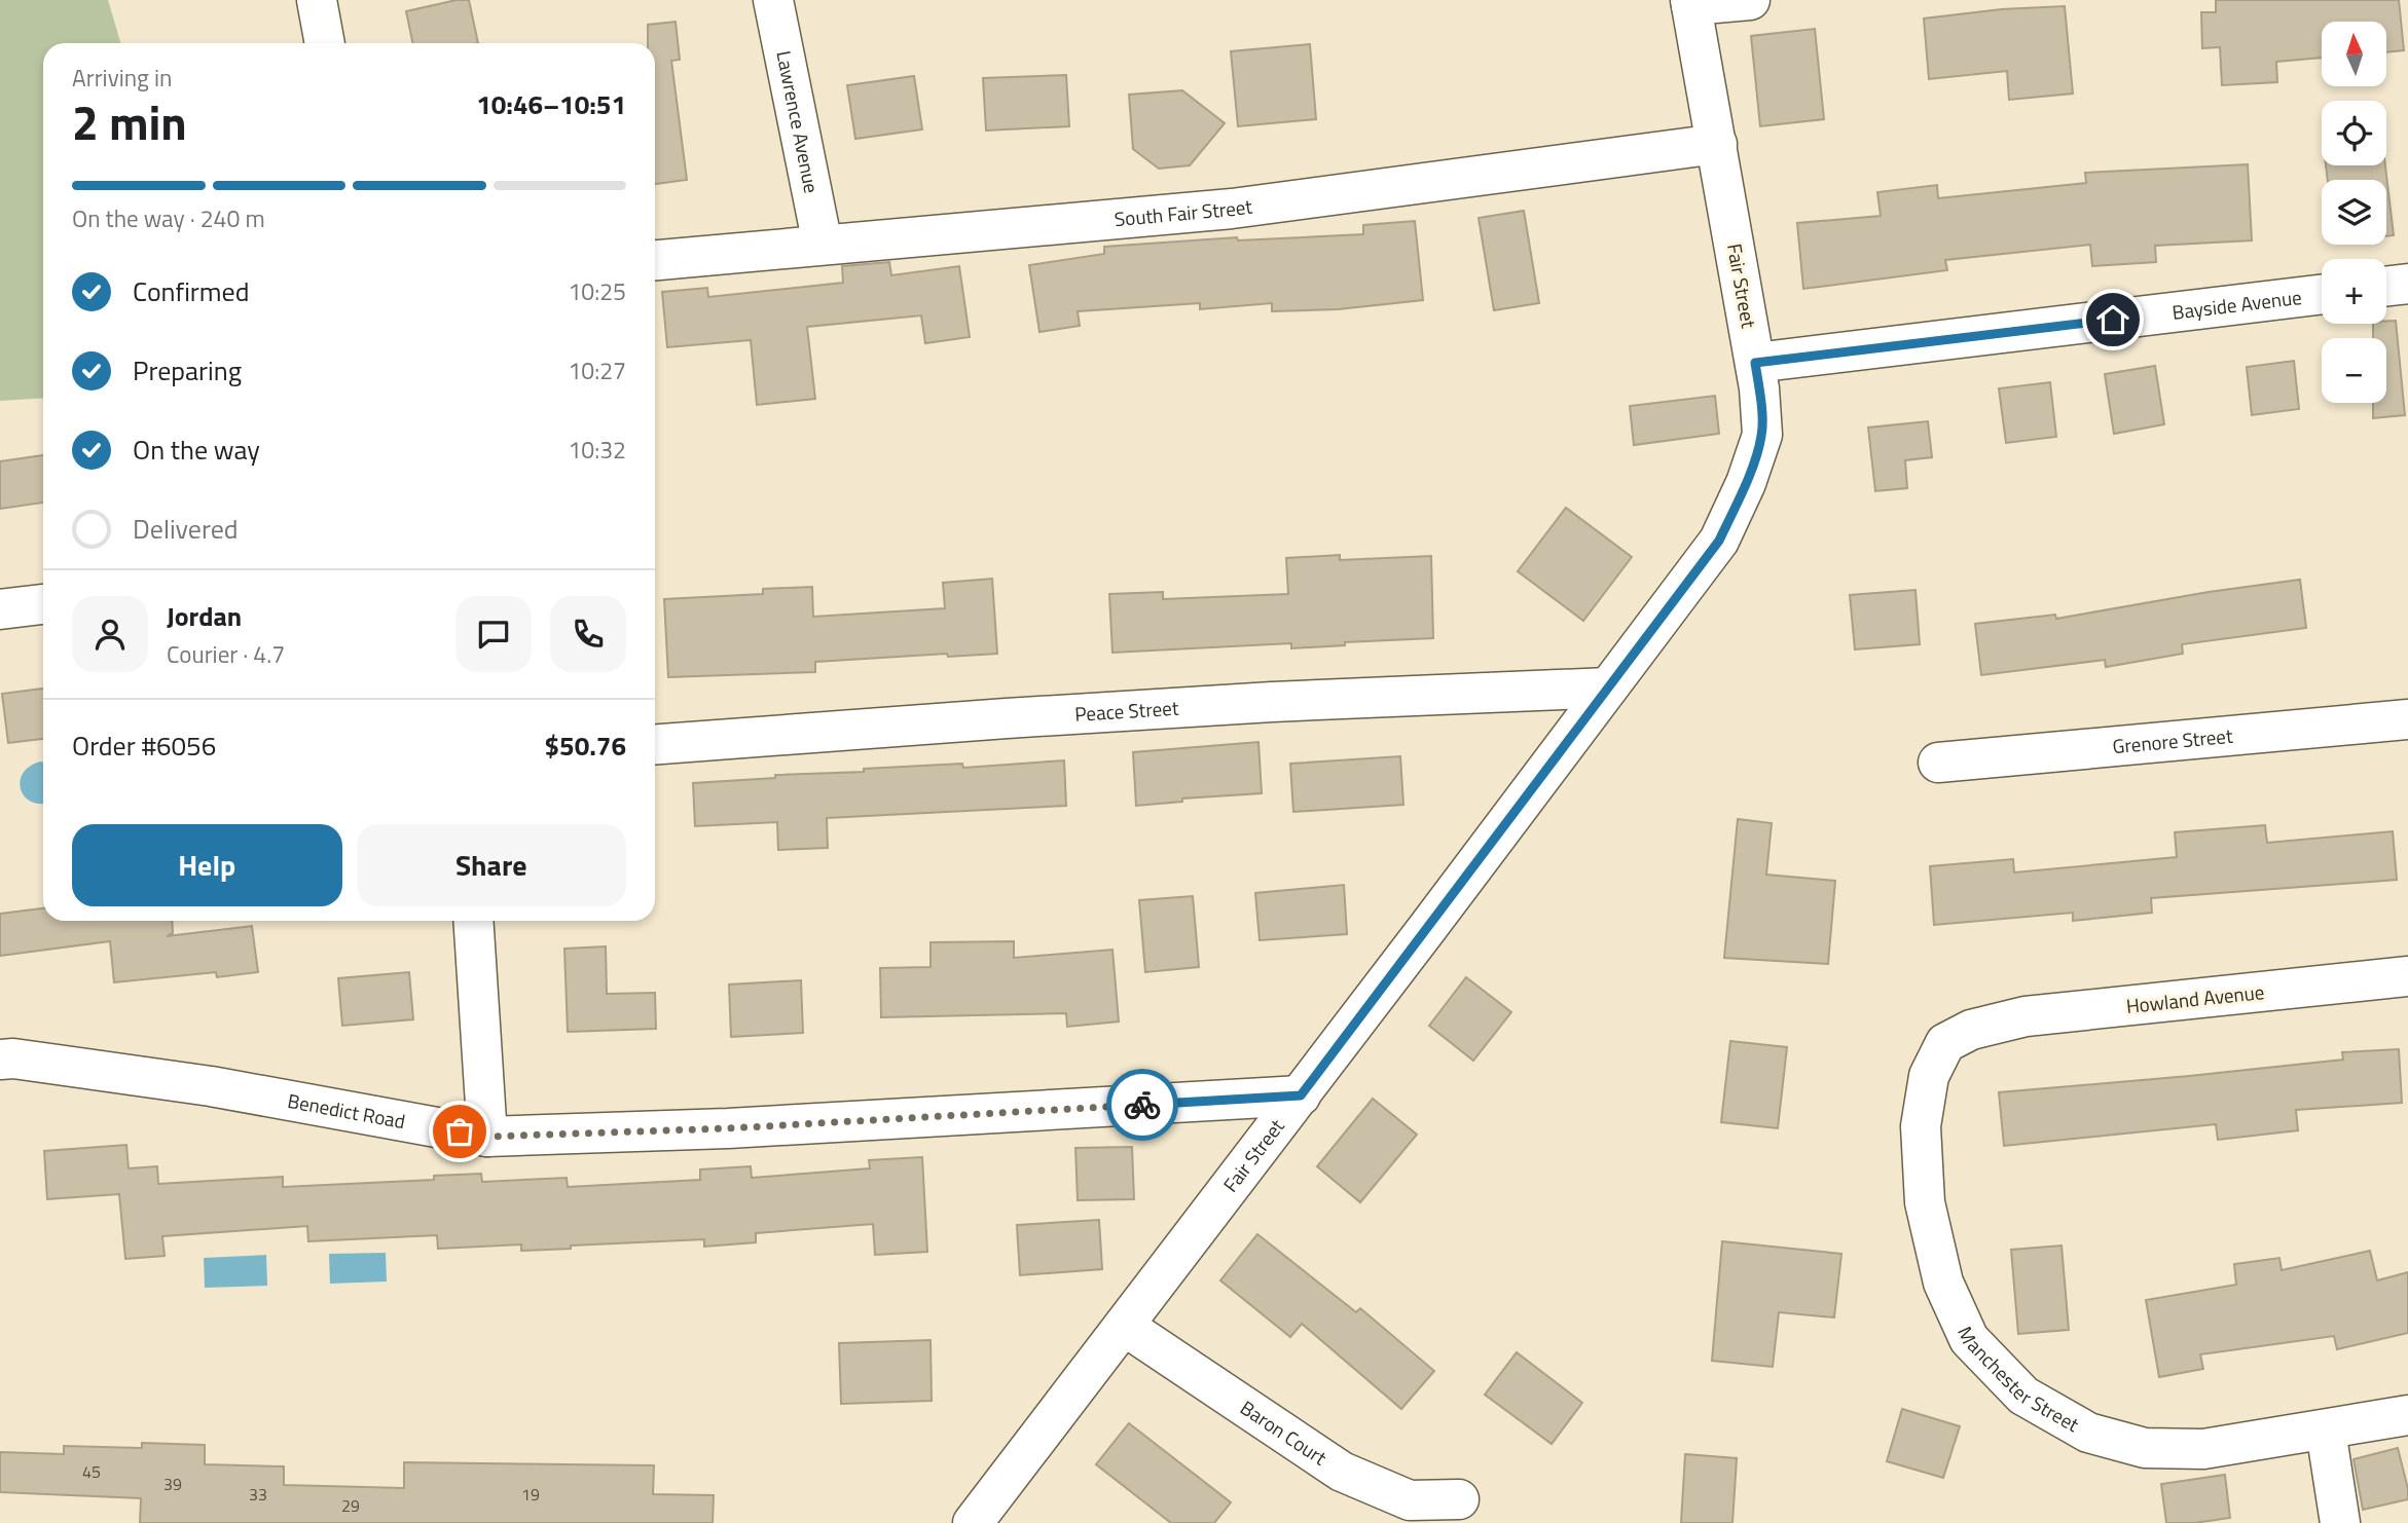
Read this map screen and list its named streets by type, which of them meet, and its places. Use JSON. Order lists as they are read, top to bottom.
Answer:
{
  "streets": {
    "street": [
      "Lawrence Avenue",
      "South Fair Street",
      "Fair Street",
      "Bayside Avenue",
      "Peace Street",
      "Grenore Street",
      "Howland Avenue",
      "Benedict Road",
      "Manchester Street",
      "Baron Court"
    ]
  },
  "crossings": [
    ["Lawrence Avenue", "South Fair Street"],
    ["South Fair Street", "Fair Street"],
    ["Fair Street", "Bayside Avenue"],
    ["Fair Street", "Peace Street"],
    ["Fair Street", "Benedict Road"],
    ["Fair Street", "Baron Court"],
    ["Howland Avenue", "Manchester Street"]
  ],
  "house_numbers": [
    "45",
    "39",
    "33",
    "19",
    "29"
  ],
  "north": "top",
  "page": {
    "map_buttons": ["+", "−"],
    "heading": ["2 min", "Arriving in", "10:46–10:51"],
    "panel": [
      "Jordan",
      "Courier · 4.7",
      "Order #6056",
      "$50.76"
    ],
    "bar": "On the way · 240 m",
    "list": [
      ["Confirmed", "10:25"],
      ["Preparing", "10:27"],
      ["On the way", "10:32"],
      "Delivered"
    ],
    "buttons": ["Help", "Share"]
  }
}
